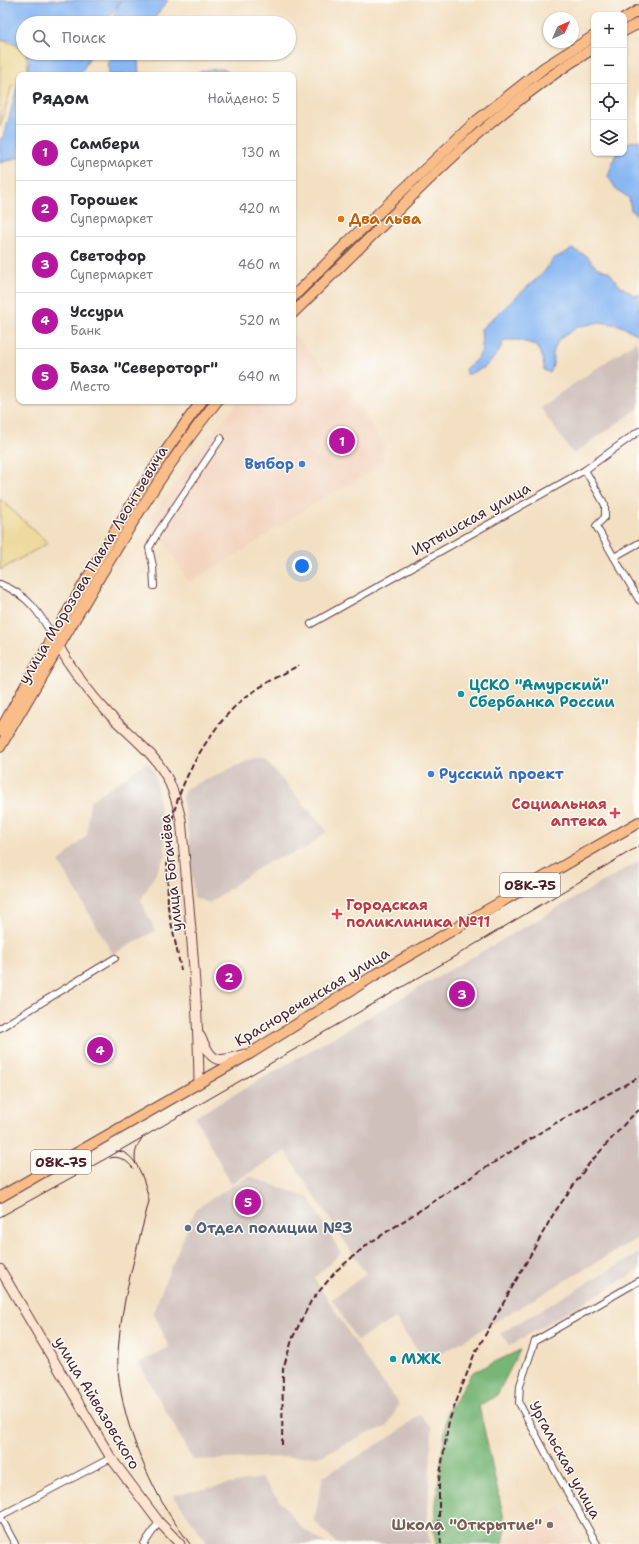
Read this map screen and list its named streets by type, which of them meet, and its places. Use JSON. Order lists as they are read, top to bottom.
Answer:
{
  "streets": {
    "main road": ["улица Морозова Павла Леонтьевича", "08К-75", "Краснореченская улица"],
    "street": [
      "Иртышская улица",
      "улица Богачёва",
      "улица Айвазовского",
      "Ургальская улица"
    ]
  },
  "crossings": [
    ["улица Морозова Павла Леонтьевича", "улица Богачёва"],
    ["улица Богачёва", "Краснореченская улица"]
  ],
  "places": {
    "other": [
      "Два льва",
      "Выбор",
      "ЦСКО \"Амурский\" Сбербанка России",
      "Русский проект",
      "Отдел полиции №3",
      "МЖК",
      "Школа \"Открытие\""
    ],
    "health": ["Социальная аптека", "Городская поликлиника №11"]
  },
  "north": "top right",
  "page": {
    "map_buttons": ["+", "−"],
    "search": "Поиск",
    "heading": ["Рядом", "Найдено: 5"],
    "list": [
      {
        "mark": "1",
        "name": "Самбери",
        "note": "Супермаркет",
        "value": "130 m"
      },
      {
        "mark": "2",
        "name": "Горошек",
        "note": "Супермаркет",
        "value": "420 m"
      },
      {
        "mark": "3",
        "name": "Светофор",
        "note": "Супермаркет",
        "value": "460 m"
      },
      {
        "mark": "4",
        "name": "Уссури",
        "note": "Банк",
        "value": "520 m"
      },
      {
        "mark": "5",
        "name": "База \"Североторг\"",
        "note": "Место",
        "value": "640 m"
      }
    ],
    "pins": [
      "1",
      "2",
      "3",
      "4",
      "5"
    ]
  }
}
